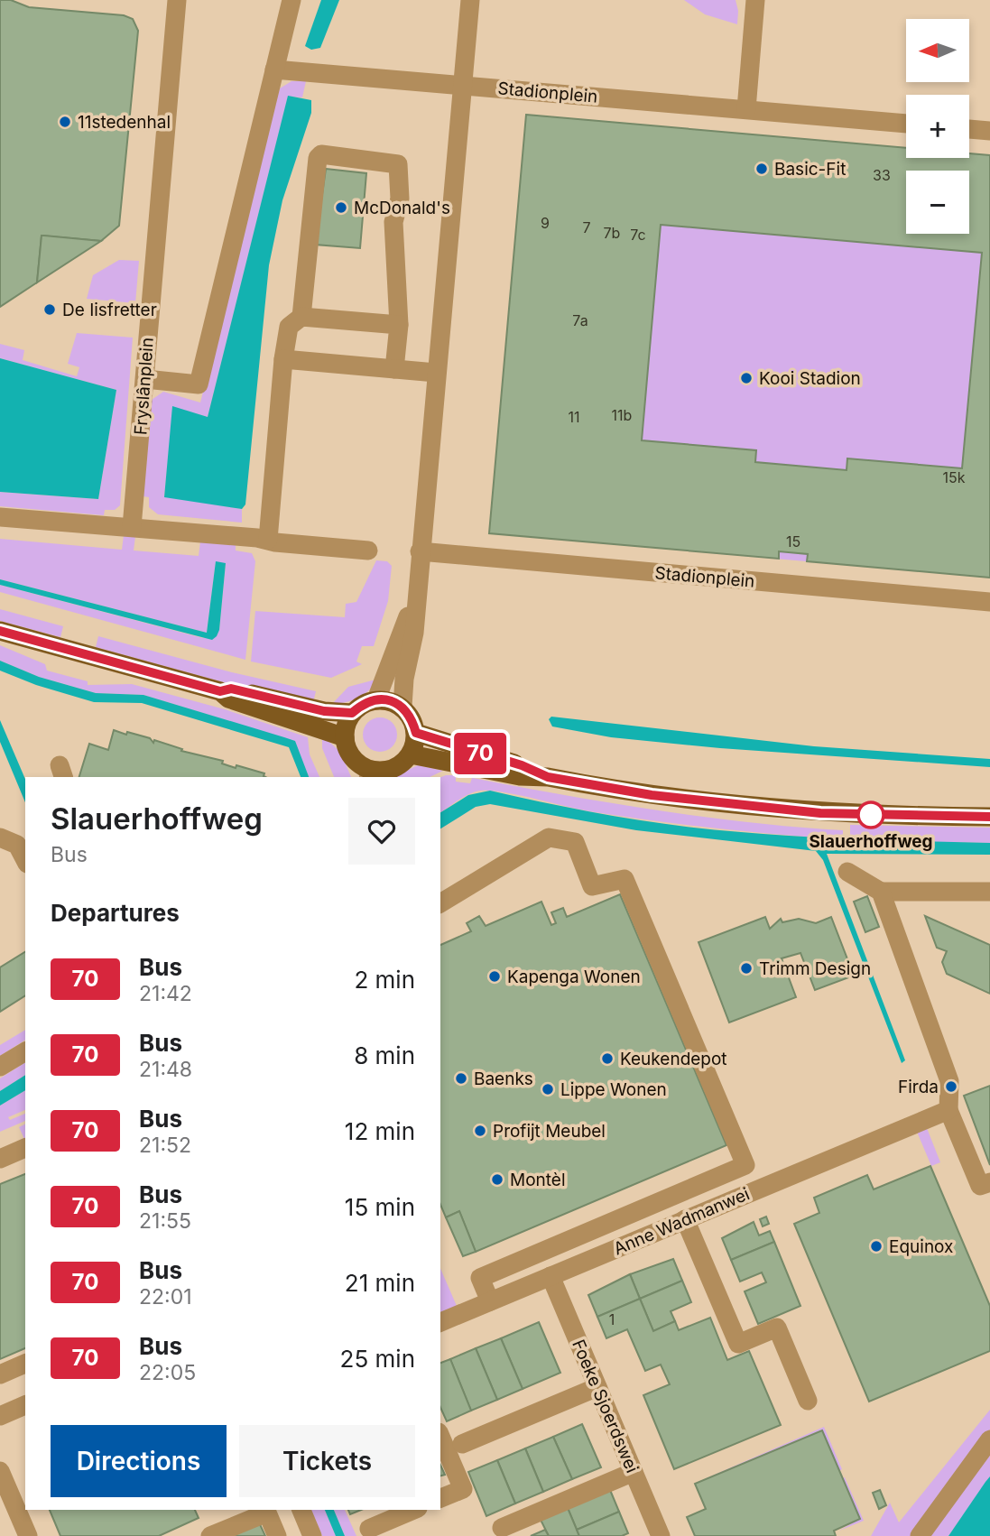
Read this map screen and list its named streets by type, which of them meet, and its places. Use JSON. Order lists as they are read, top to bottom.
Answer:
{
  "streets": {
    "street": [
      "Stadionplein",
      "Fryslânplein",
      "Anne Wadmanwei",
      "Foeke Sjoerdswei"
    ]
  },
  "crossings": [
    ["Anne Wadmanwei", "Foeke Sjoerdswei"]
  ],
  "places": [
    "11stedenhal",
    "Basic-Fit",
    "McDonald's",
    "De Iisfretter",
    "Kooi Stadion",
    "Slauerhoffweg",
    "Trimm Design",
    "Kapenga Wonen",
    "Keukendepot",
    "Baenks",
    "Firda",
    "Lippe Wonen",
    "Profijt Meubel",
    "Montèl",
    "Equinox"
  ],
  "lines": ["bus line 70"],
  "house_numbers": [
    "33",
    "9",
    "7",
    "7b",
    "7c",
    "7a",
    "11b",
    "11",
    "15k",
    "15",
    "1"
  ],
  "north": "left",
  "page": {
    "on_map": "70",
    "map_buttons": ["+", "−"],
    "heading": [
      ["Slauerhoffweg", "Bus"],
      "Departures"
    ],
    "list": [
      {
        "mark": "70",
        "name": "Bus",
        "note": "21:42",
        "value": "2 min"
      },
      {
        "mark": "70",
        "name": "Bus",
        "note": "21:48",
        "value": "8 min"
      },
      {
        "mark": "70",
        "name": "Bus",
        "note": "21:52",
        "value": "12 min"
      },
      {
        "mark": "70",
        "name": "Bus",
        "note": "21:55",
        "value": "15 min"
      },
      {
        "mark": "70",
        "name": "Bus",
        "note": "22:01",
        "value": "21 min"
      },
      {
        "mark": "70",
        "name": "Bus",
        "note": "22:05",
        "value": "25 min"
      }
    ],
    "buttons": ["Directions", "Tickets"]
  }
}
